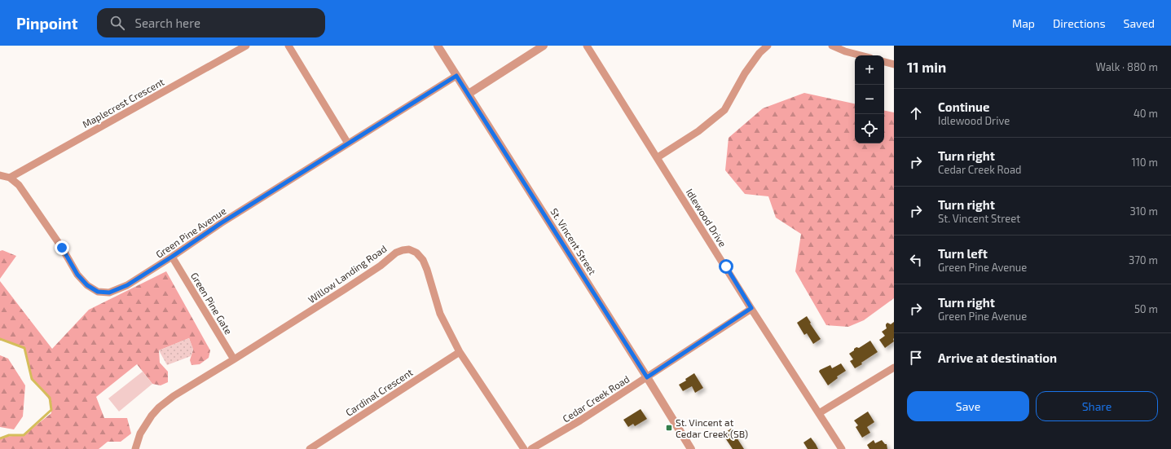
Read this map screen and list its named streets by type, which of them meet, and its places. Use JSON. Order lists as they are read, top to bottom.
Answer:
{
  "streets": {
    "street": [
      "Maplecrest Crescent",
      "Idlewood Drive",
      "Green Pine Avenue",
      "St. Vincent Street",
      "Willow Landing Road",
      "Green Pine Gate",
      "Cardinal Crescent",
      "Cedar Creek Road"
    ]
  },
  "crossings": [
    ["Maplecrest Crescent", "Green Pine Avenue"],
    ["Idlewood Drive", "Cedar Creek Road"],
    ["Green Pine Avenue", "St. Vincent Street"],
    ["Green Pine Avenue", "Green Pine Gate"],
    ["St. Vincent Street", "Cedar Creek Road"],
    ["Willow Landing Road", "Green Pine Gate"],
    ["Willow Landing Road", "Cardinal Crescent"]
  ],
  "places": {
    "transit": ["St. Vincent at Cedar Creek (SB)"]
  },
  "page": {
    "header": "Pinpoint",
    "search": "Search here",
    "nav": ["Map", "Directions", "Saved"],
    "heading": ["11 min", "Walk · 880 m"],
    "map_buttons": ["+", "−"],
    "list": [
      ["Continue", "Idlewood Drive", "40 m"],
      ["Turn right", "Cedar Creek Road", "110 m"],
      ["Turn right", "St. Vincent Street", "310 m"],
      ["Turn left", "Green Pine Avenue", "370 m"],
      ["Turn right", "Green Pine Avenue", "50 m"],
      "Arrive at destination"
    ],
    "buttons": ["Save", "Share"]
  }
}
